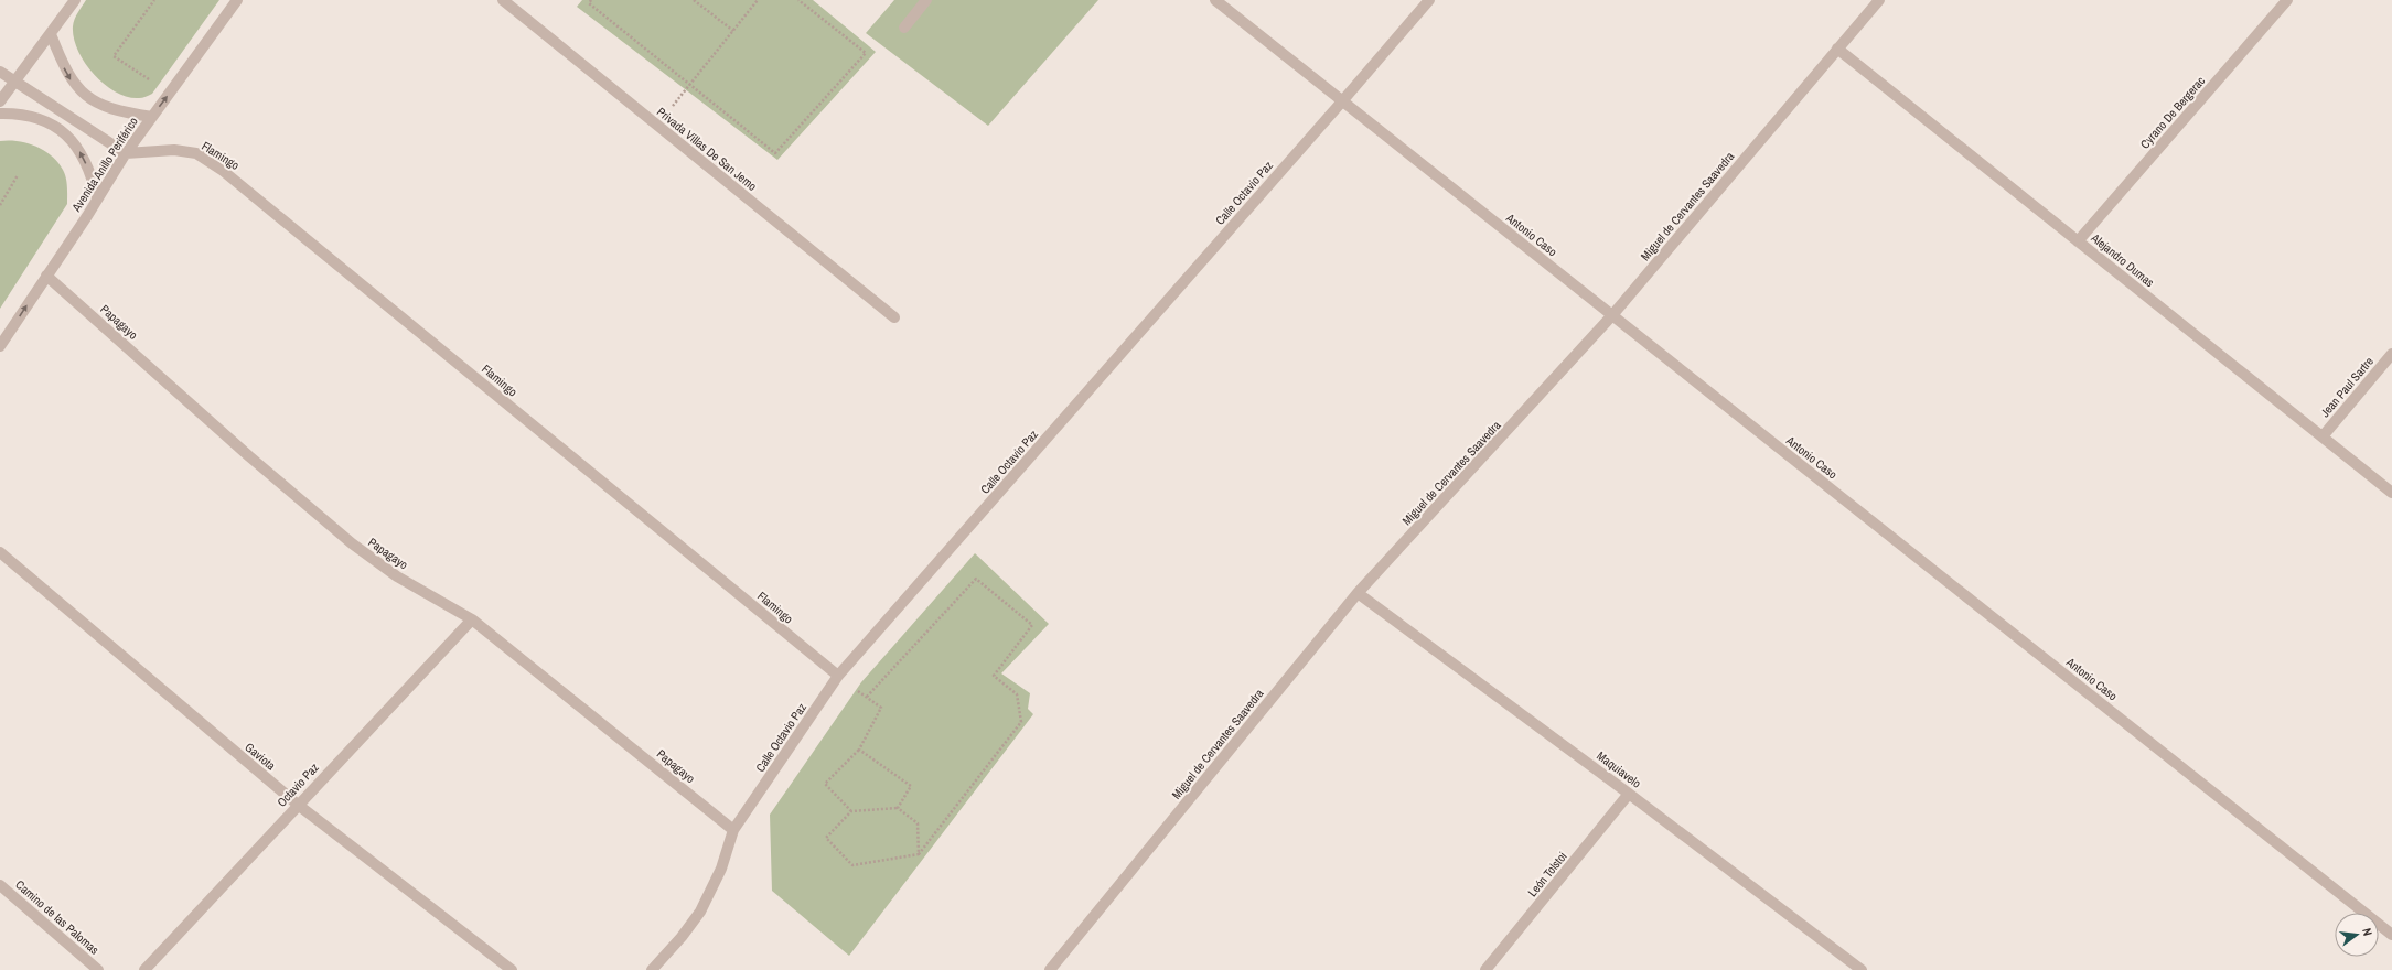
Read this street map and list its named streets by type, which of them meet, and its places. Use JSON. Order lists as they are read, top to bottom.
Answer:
{
  "streets": {
    "street": [
      "Cyrano De Bergerac",
      "Privada Villas De San Jemo",
      "Flamingo",
      "Avenida Anillo Periférico",
      "Calle Octavio Paz",
      "Miguel de Cervantes Saavedra",
      "Antonio Caso",
      "Alejandro Dumas",
      "Papagayo",
      "Jean Paul Sartre",
      "Gaviota",
      "Maquiavelo",
      "Octavio Paz",
      "León Tolstoi",
      "Camino de las Palomas"
    ]
  },
  "crossings": [
    ["Cyrano De Bergerac", "Alejandro Dumas"],
    ["Flamingo", "Avenida Anillo Periférico"],
    ["Flamingo", "Calle Octavio Paz"],
    ["Avenida Anillo Periférico", "Papagayo"],
    ["Calle Octavio Paz", "Antonio Caso"],
    ["Calle Octavio Paz", "Papagayo"],
    ["Miguel de Cervantes Saavedra", "Antonio Caso"],
    ["Miguel de Cervantes Saavedra", "Alejandro Dumas"],
    ["Miguel de Cervantes Saavedra", "Maquiavelo"],
    ["Alejandro Dumas", "Jean Paul Sartre"],
    ["Papagayo", "Octavio Paz"],
    ["Gaviota", "Octavio Paz"],
    ["Maquiavelo", "León Tolstoi"]
  ],
  "north": "right"
}
